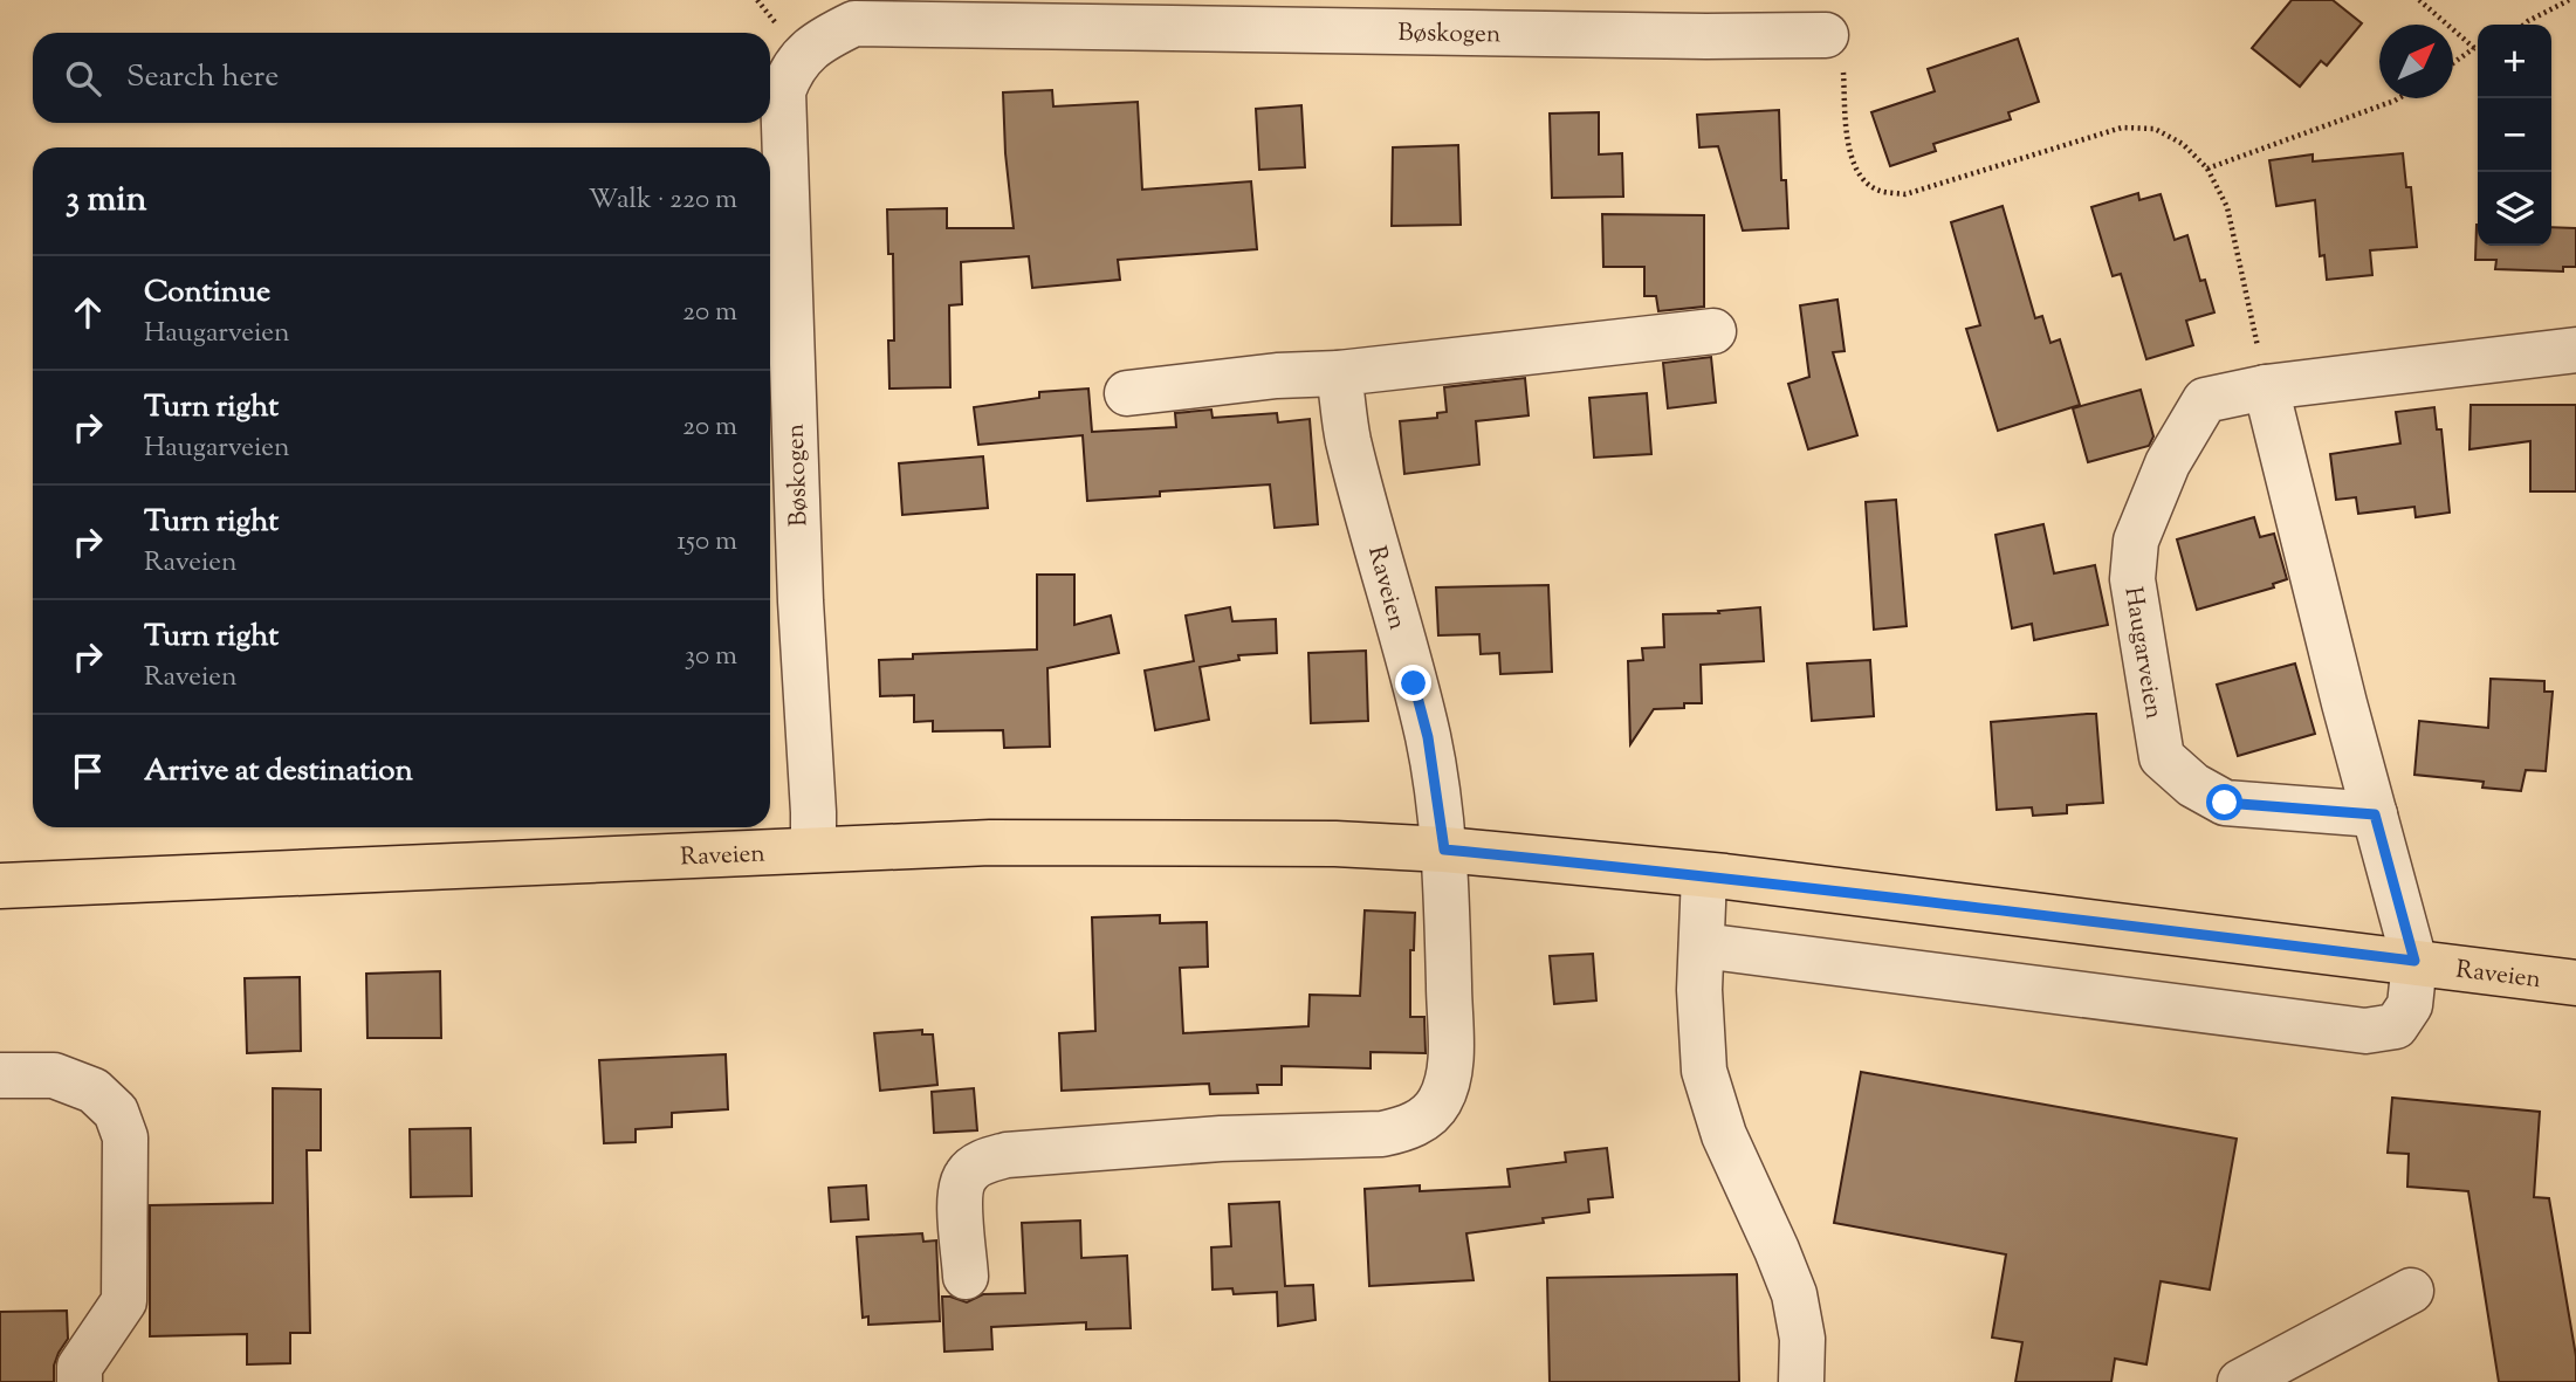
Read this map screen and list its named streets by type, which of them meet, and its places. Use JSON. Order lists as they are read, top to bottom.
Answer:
{
  "streets": {
    "main road": ["Raveien"],
    "street": ["Bøskogen", "Haugarveien"]
  },
  "crossings": [
    ["Bøskogen", "Raveien"]
  ],
  "north": "top right",
  "page": {
    "map_buttons": ["+", "−"],
    "search": "Search here",
    "heading": ["3 min", "Walk · 220 m"],
    "list": [
      ["Continue", "Haugarveien", "20 m"],
      ["Turn right", "Haugarveien", "20 m"],
      ["Turn right", "Raveien", "150 m"],
      ["Turn right", "Raveien", "30 m"],
      "Arrive at destination"
    ]
  }
}
